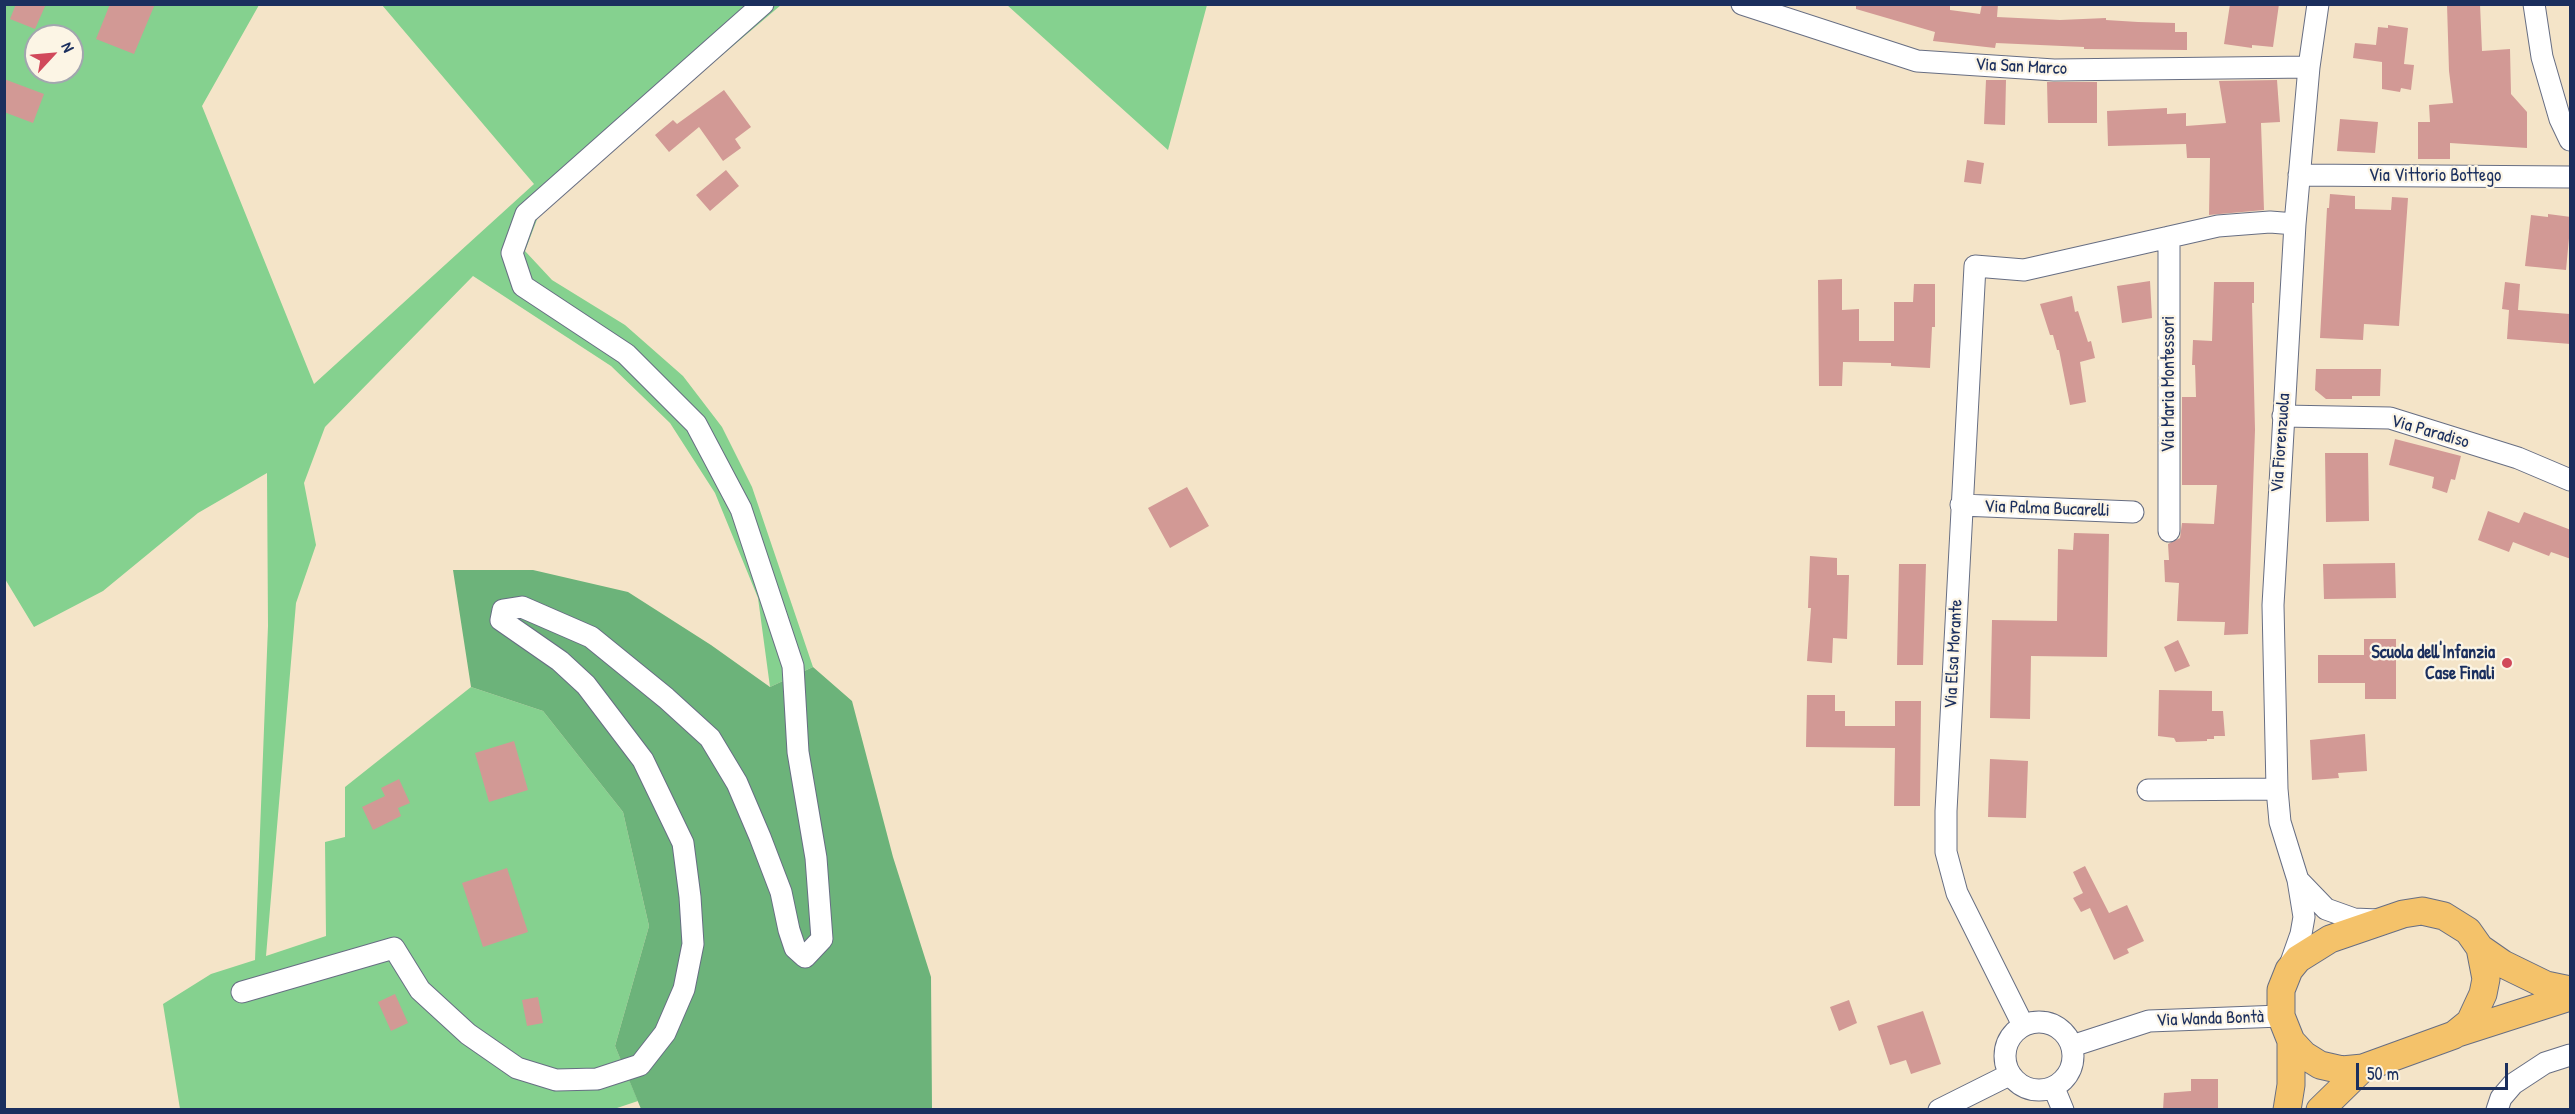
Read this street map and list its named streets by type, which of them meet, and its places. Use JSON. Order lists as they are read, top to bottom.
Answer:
{
  "streets": {
    "street": [
      "Via San Marco",
      "Via Vittorio Bottego",
      "Via Maria Montessori",
      "Via Paradiso",
      "Via Fiorenzuola",
      "Via Palma Bucarelli",
      "Via Elsa Morante",
      "Via Wanda Bontà"
    ]
  },
  "crossings": [
    ["Via San Marco", "Via Fiorenzuola"],
    ["Via Vittorio Bottego", "Via Fiorenzuola"],
    ["Via Maria Montessori", "Via Elsa Morante"],
    ["Via Paradiso", "Via Fiorenzuola"],
    ["Via Fiorenzuola", "Via Wanda Bontà"],
    ["Via Palma Bucarelli", "Via Elsa Morante"],
    ["Via Elsa Morante", "Via Wanda Bontà"]
  ],
  "places": ["Scuola dell'Infanzia Case Finali"],
  "scale_bar": "50 m",
  "north": "top right"
}
